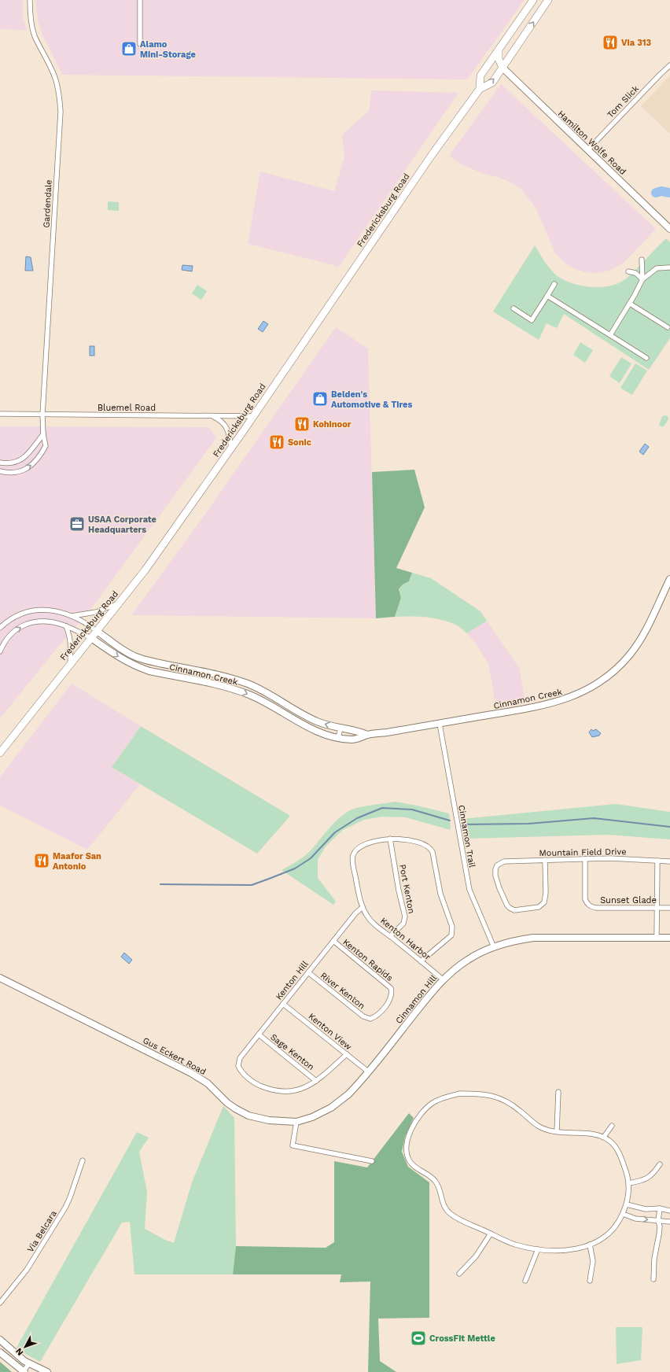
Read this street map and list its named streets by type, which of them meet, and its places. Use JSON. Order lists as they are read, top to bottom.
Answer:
{
  "streets": {
    "main road": ["Fredericksburg Road"],
    "street": [
      "Tom Slick",
      "Hamilton Wolfe Road",
      "Gardendale",
      "Bluemel Road",
      "Cinnamon Creek",
      "Cinnamon Trail",
      "Mountain Field Drive",
      "Port Kenton",
      "Sunset Glade",
      "Kenton Harbor",
      "Kenton Rapids",
      "Kenton Hill",
      "River Kenton",
      "Cinnamon Hill",
      "Kenton View",
      "Sage Kenton",
      "Gus Eckert Road",
      "Via Belcara"
    ]
  },
  "crossings": [
    ["Tom Slick", "Hamilton Wolfe Road"],
    ["Hamilton Wolfe Road", "Fredericksburg Road"],
    ["Gardendale", "Bluemel Road"],
    ["Fredericksburg Road", "Bluemel Road"],
    ["Fredericksburg Road", "Cinnamon Creek"],
    ["Cinnamon Creek", "Cinnamon Trail"],
    ["Cinnamon Trail", "Cinnamon Hill"],
    ["Mountain Field Drive", "Sunset Glade"],
    ["Port Kenton", "Kenton Harbor"],
    ["Kenton Harbor", "Kenton Hill"],
    ["Kenton Harbor", "Cinnamon Hill"],
    ["Kenton Rapids", "Kenton Hill"],
    ["Kenton Rapids", "River Kenton"],
    ["Kenton Hill", "River Kenton"],
    ["Kenton Hill", "Kenton View"],
    ["Kenton Hill", "Sage Kenton"],
    ["Cinnamon Hill", "Kenton View"],
    ["Cinnamon Hill", "Gus Eckert Road"]
  ],
  "places": {
    "restaurant": [
      "Via 313",
      "Kohinoor",
      "Sonic",
      "Maafor San Antonio"
    ],
    "shop": ["Alamo Mini-Storage", "Belden's Automotive & Tires"],
    "office": ["USAA Corporate Headquarters"],
    "sports": ["CrossFit Mettle"]
  },
  "north": "bottom left"
}
